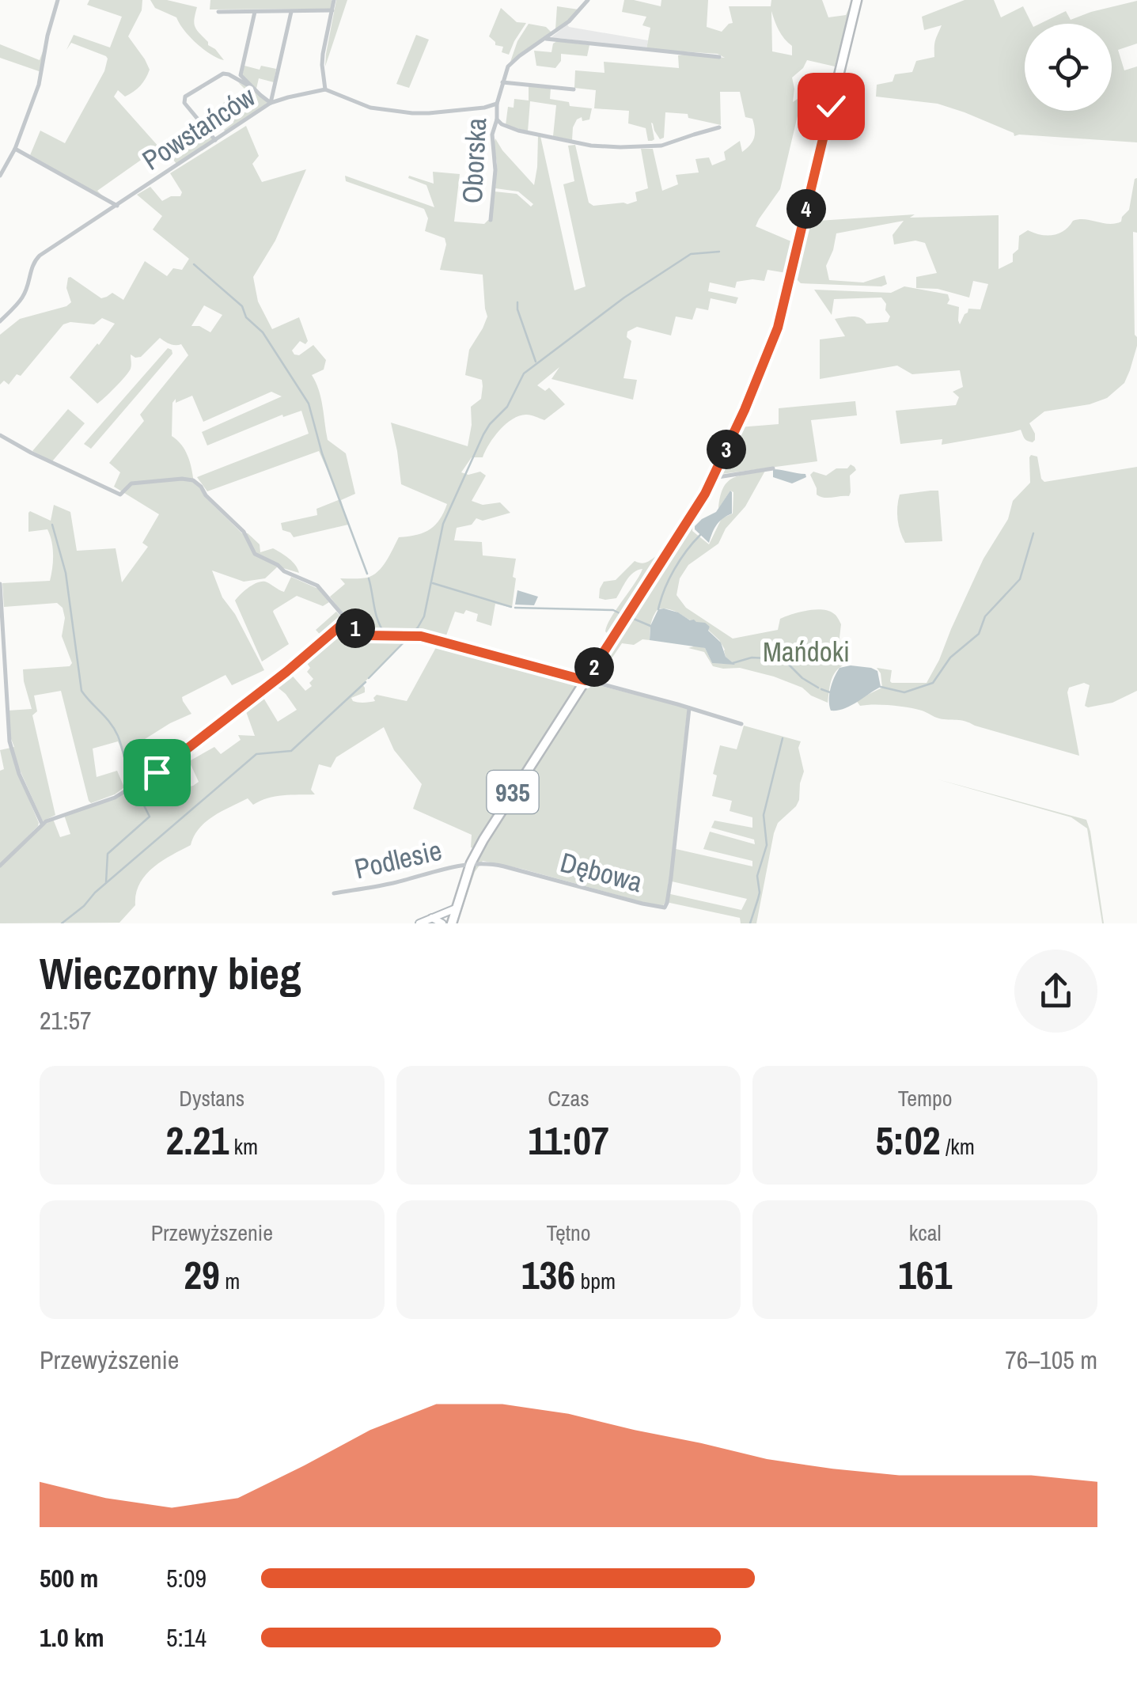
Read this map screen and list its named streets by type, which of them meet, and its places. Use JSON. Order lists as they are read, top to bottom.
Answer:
{
  "streets": {
    "main road": ["935"],
    "street": [
      "Powstańców",
      "Oborska",
      "Podlesie",
      "Dębowa"
    ]
  },
  "crossings": [
    ["935", "Podlesie"],
    ["935", "Dębowa"],
    ["Podlesie", "Dębowa"]
  ],
  "parks": ["Mańdoki"],
  "page": {
    "pins": [
      "4",
      "3",
      "1",
      "2"
    ],
    "heading": ["Wieczorny bieg", "21:57"],
    "stats": [
      ["Dystans", "2.21 km"],
      ["Czas", "11:07"],
      ["Tempo", "5:02 /km"],
      ["Przewyższenie", "29 m"],
      ["Tętno", "136 bpm"],
      ["kcal", "161"]
    ],
    "chart": ["Przewyższenie", "76–105 m"],
    "list": [
      {
        "name": "500 m",
        "note": "5:09"
      },
      {
        "name": "1.0 km",
        "note": "5:14"
      }
    ]
  }
}
